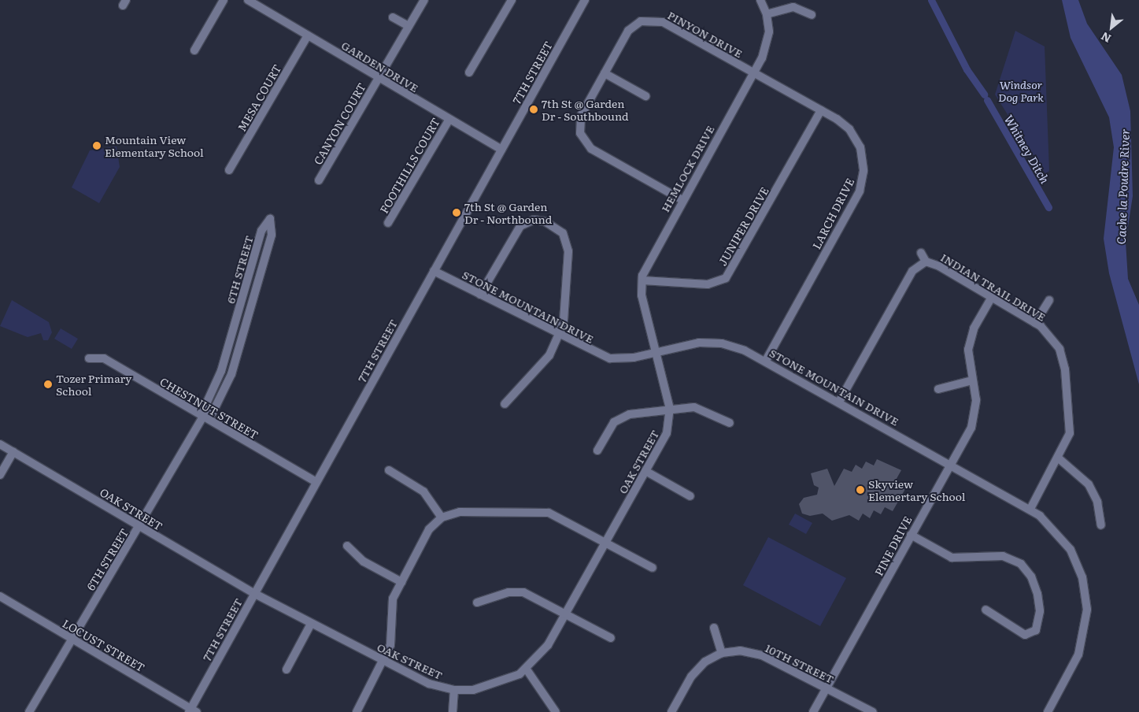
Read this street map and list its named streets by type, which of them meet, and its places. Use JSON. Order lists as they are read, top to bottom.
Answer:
{
  "streets": {
    "street": [
      "PINYON DRIVE",
      "GARDEN DRIVE",
      "7TH STREET",
      "MESA COURT",
      "CANYON COURT",
      "FOOTHILLS COURT",
      "HEMLOCK DRIVE",
      "LARCH DRIVE",
      "JUNIPER DRIVE",
      "6TH STREET",
      "INDIAN TRAIL DRIVE",
      "STONE MOUNTAIN DRIVE",
      "CHESTNUT STREET",
      "OAK STREET",
      "PINE DRIVE",
      "LOCUST STREET",
      "10TH STREET"
    ]
  },
  "crossings": [
    ["PINYON DRIVE", "HEMLOCK DRIVE"],
    ["PINYON DRIVE", "LARCH DRIVE"],
    ["GARDEN DRIVE", "7TH STREET"],
    ["GARDEN DRIVE", "MESA COURT"],
    ["GARDEN DRIVE", "CANYON COURT"],
    ["GARDEN DRIVE", "FOOTHILLS COURT"],
    ["7TH STREET", "STONE MOUNTAIN DRIVE"],
    ["7TH STREET", "CHESTNUT STREET"],
    ["7TH STREET", "OAK STREET"],
    ["7TH STREET", "LOCUST STREET"],
    ["HEMLOCK DRIVE", "LARCH DRIVE"],
    ["HEMLOCK DRIVE", "JUNIPER DRIVE"],
    ["HEMLOCK DRIVE", "STONE MOUNTAIN DRIVE"],
    ["HEMLOCK DRIVE", "OAK STREET"],
    ["LARCH DRIVE", "JUNIPER DRIVE"],
    ["LARCH DRIVE", "STONE MOUNTAIN DRIVE"],
    ["6TH STREET", "CHESTNUT STREET"],
    ["6TH STREET", "OAK STREET"],
    ["6TH STREET", "LOCUST STREET"],
    ["INDIAN TRAIL DRIVE", "STONE MOUNTAIN DRIVE"],
    ["INDIAN TRAIL DRIVE", "PINE DRIVE"],
    ["STONE MOUNTAIN DRIVE", "OAK STREET"],
    ["STONE MOUNTAIN DRIVE", "PINE DRIVE"],
    ["PINE DRIVE", "10TH STREET"]
  ],
  "water": ["Whitney Ditch", "Cache la Poudre River"],
  "parks": ["Windsor Dog Park"],
  "places": [
    "7th St @ Garden Dr - Southbound",
    "Mountain View Elementary School",
    "7th St @ Garden Dr - Northbound",
    "Tozer Primary School",
    "Skyview Elemertary School"
  ],
  "north": "bottom left"
}
